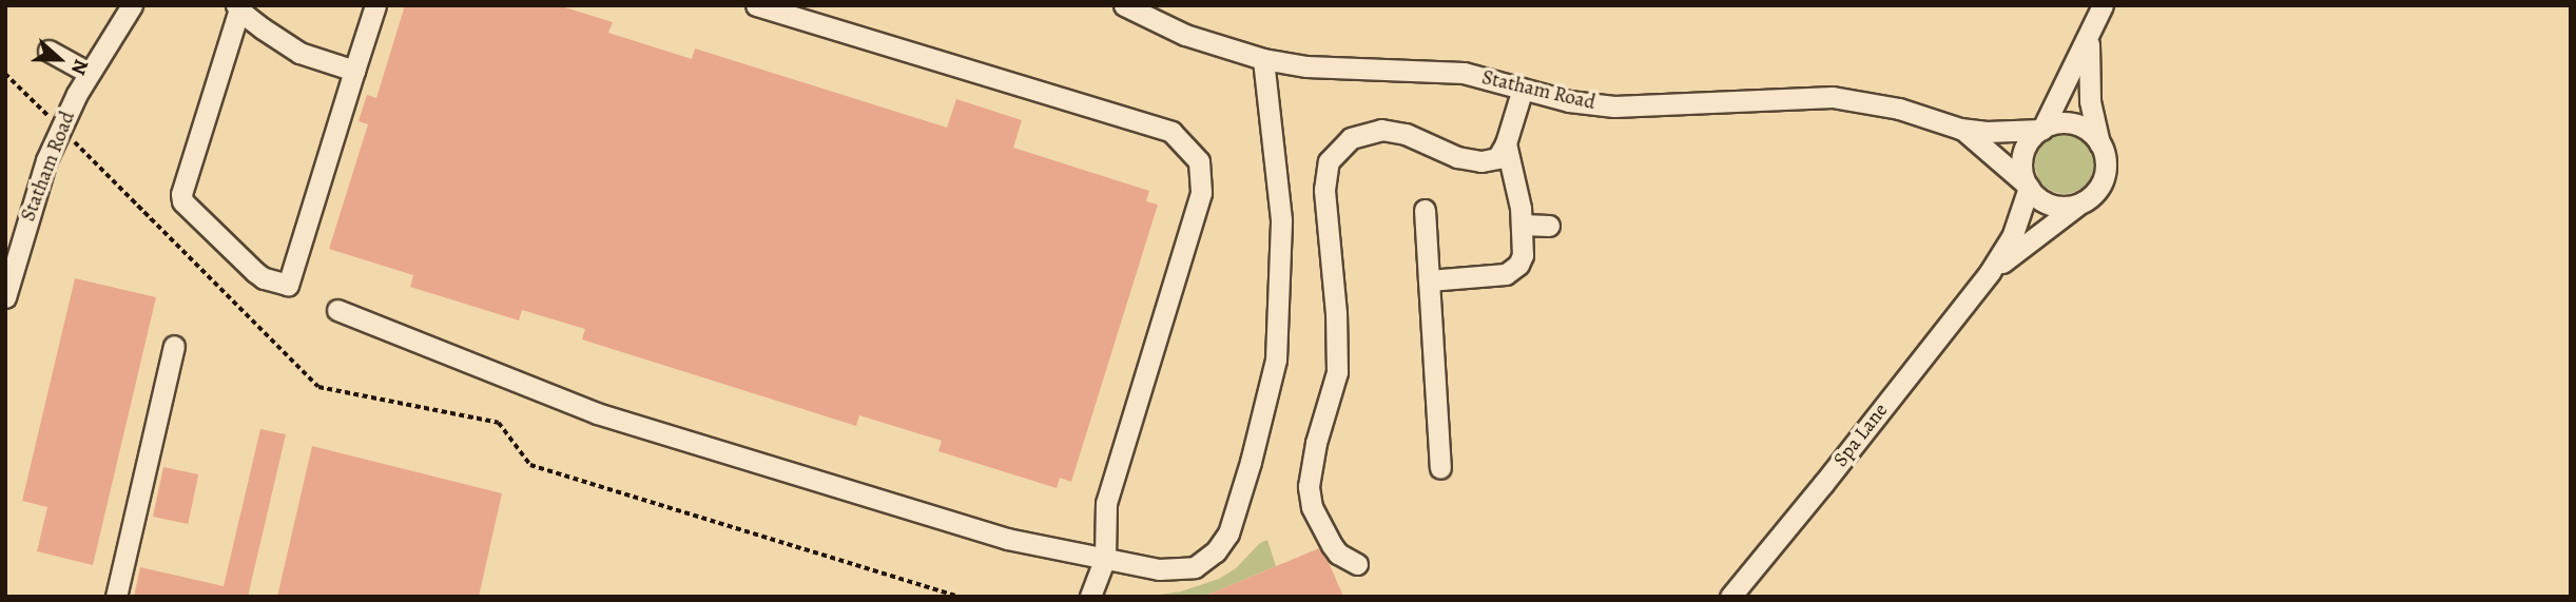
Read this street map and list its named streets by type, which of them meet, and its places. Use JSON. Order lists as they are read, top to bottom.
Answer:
{
  "streets": {
    "street": ["Statham Road", "Spa Lane"]
  },
  "crossings": [
    ["Statham Road", "Spa Lane"]
  ],
  "north": "right"
}
